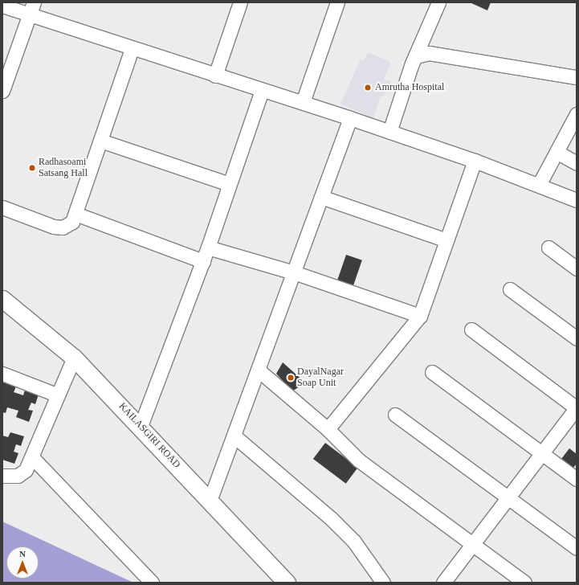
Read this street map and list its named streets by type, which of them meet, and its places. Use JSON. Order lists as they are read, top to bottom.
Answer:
{
  "streets": {
    "street": ["KAILASGIRI ROAD"]
  },
  "places": ["Amrutha Hospital", "Radhasoami Satsang Hall", "DayalNagar Soap Unit"],
  "north": "top"
}
